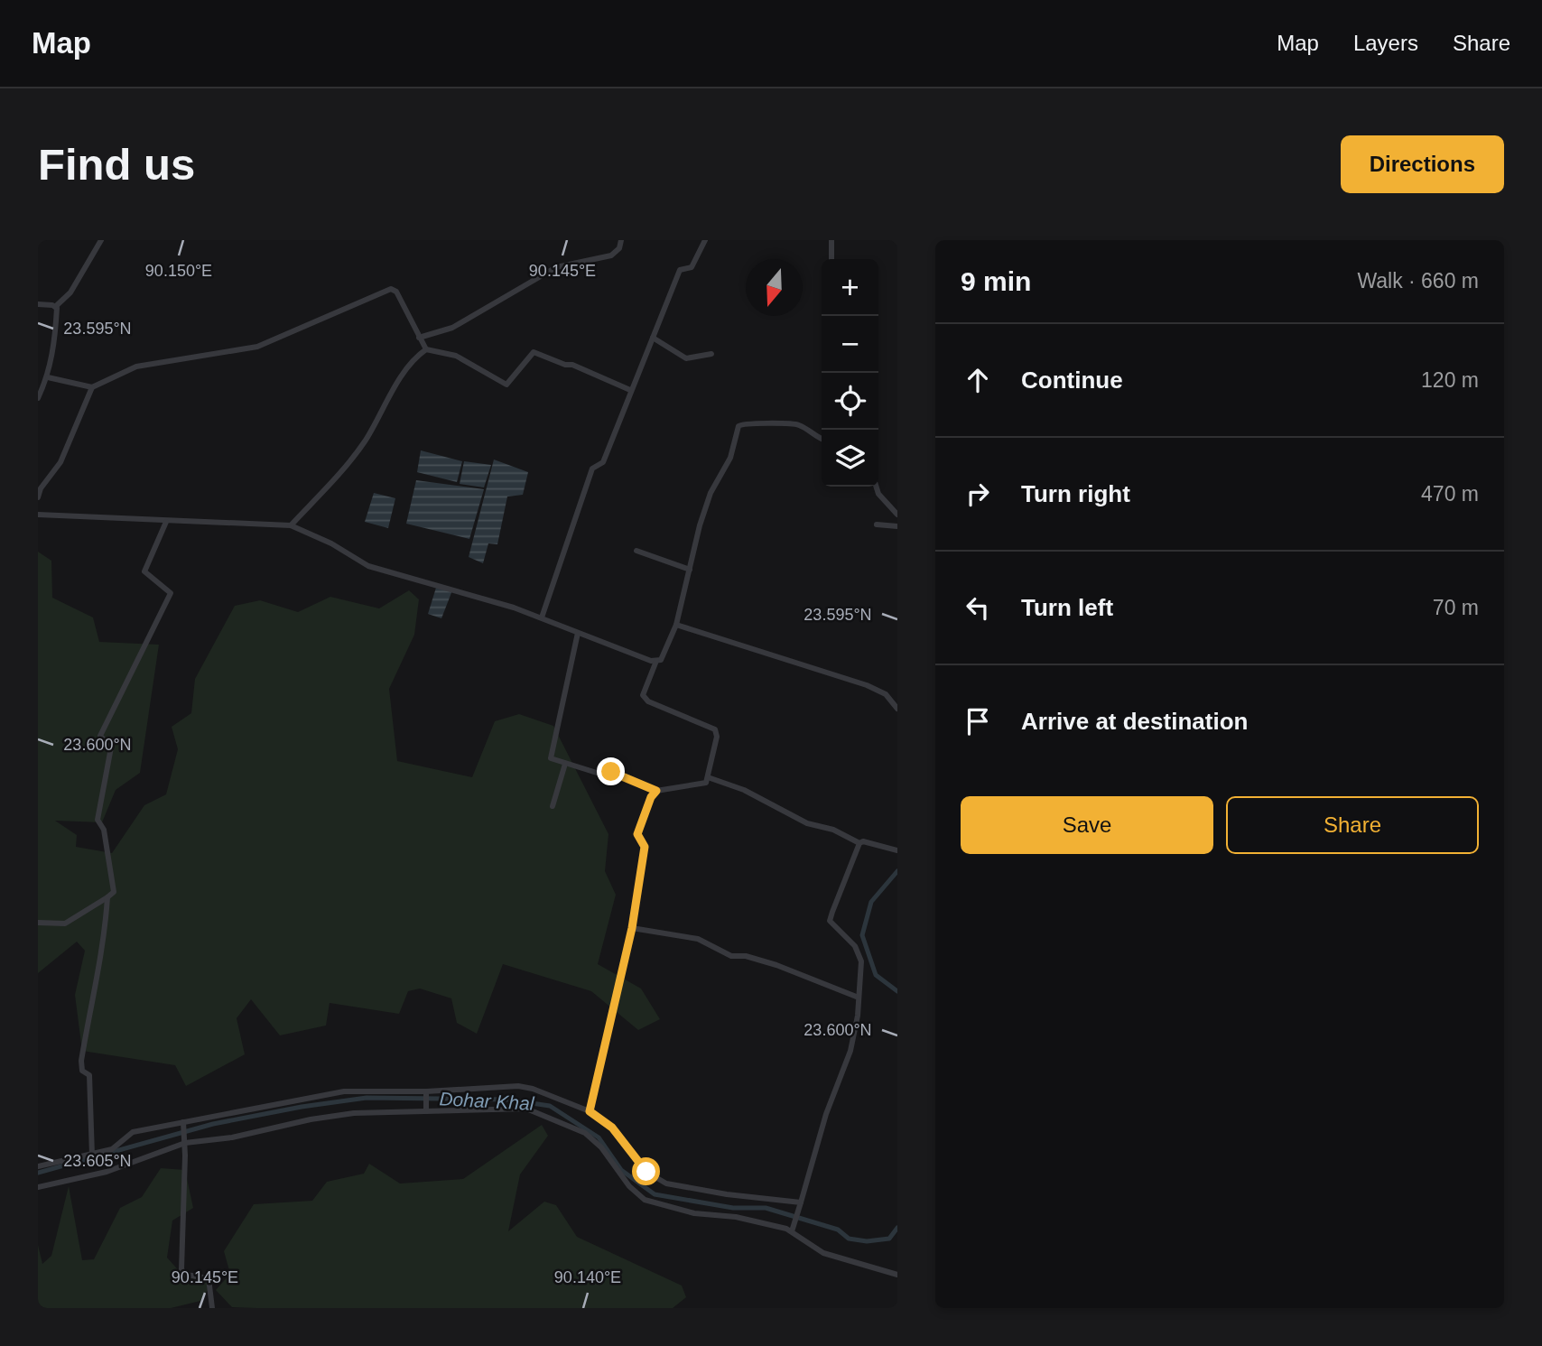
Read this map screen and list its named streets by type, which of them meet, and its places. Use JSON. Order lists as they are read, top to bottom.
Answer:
{
  "water": ["Dohar Khal"],
  "north": "bottom",
  "page": {
    "header": "Map",
    "nav": ["Map", "Layers", "Share"],
    "buttons": [
      "Directions",
      ["Save", "Share"]
    ],
    "title": "Find us",
    "heading": ["9 min", "Walk · 660 m"],
    "map_buttons": ["+", "−"],
    "list": [
      ["Continue", "120 m"],
      ["Turn right", "470 m"],
      ["Turn left", "70 m"],
      "Arrive at destination"
    ]
  },
  "coordinates": [
    "90.150°E",
    "90.145°E",
    "23.595°N",
    "23.600°N",
    "23.605°N",
    "90.140°E"
  ]
}
